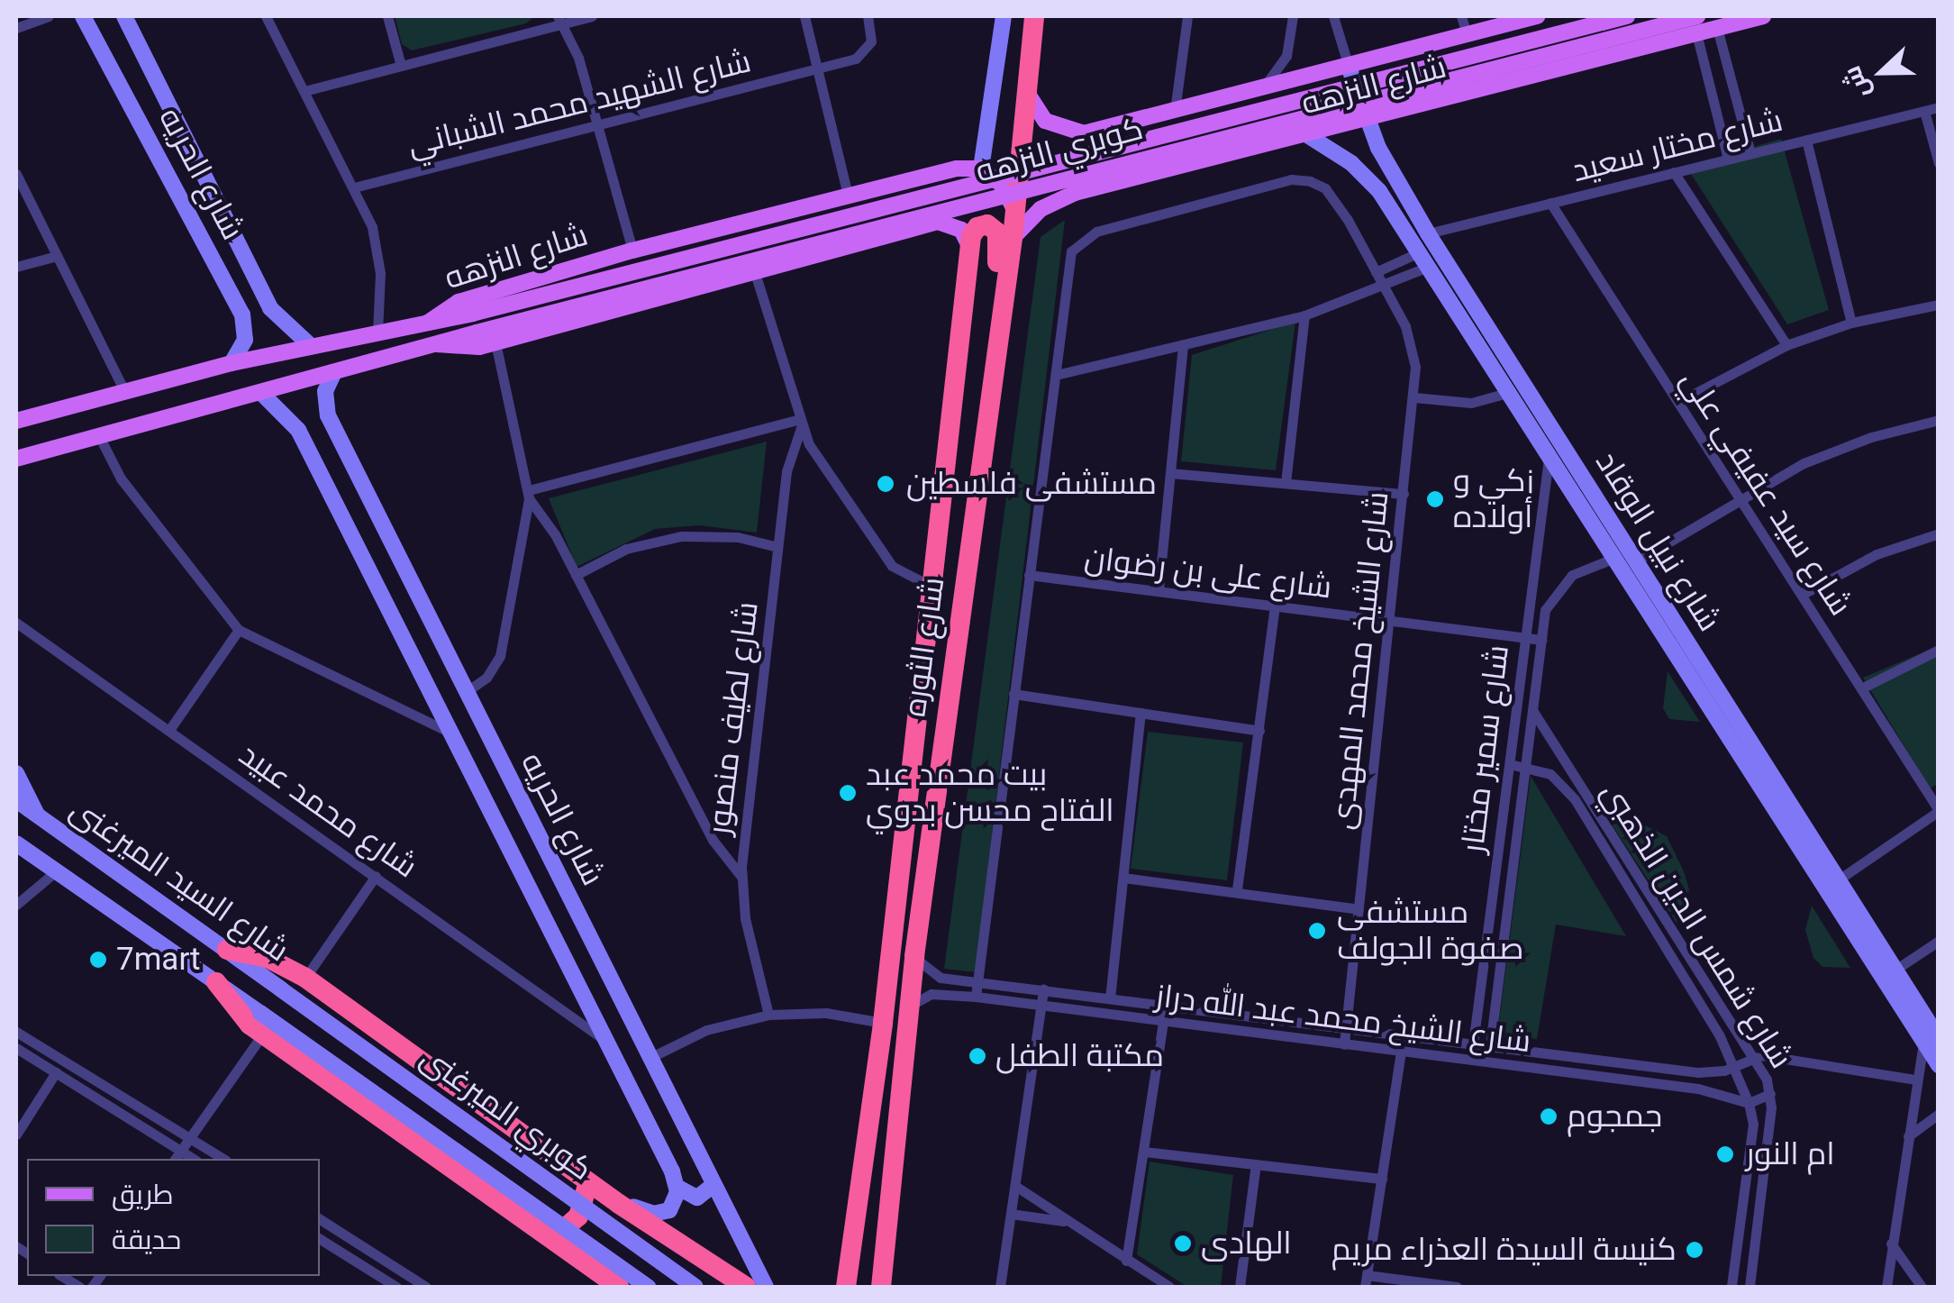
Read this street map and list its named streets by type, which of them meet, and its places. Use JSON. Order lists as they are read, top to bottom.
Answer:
{
  "streets": {
    "highway": ["شارع الثوره"],
    "main road": ["شارع النزهه", "كوبري النزهه"],
    "street": [
      "شارع الشهيد محمد الشباني",
      "شارع مختار سعيد",
      "شارع الحريه",
      "شارع سيد عفيفي علي",
      "شارع نبيل الوقاد",
      "شارع على بن رضوان",
      "شارع الشيخ محمد المهدى",
      "شارع لطيف منصور",
      "شارع سمير مختار",
      "شارع محمد عبيد",
      "شارع السيد الميرغنى",
      "شارع شمس الدين الذهبي",
      "شارع الشيخ محمد عبد الله دراز",
      "كوبري الميرغنى"
    ]
  },
  "crossings": [
    ["شارع النزهه", "كوبري النزهه"],
    ["شارع النزهه", "شارع الحريه"],
    ["شارع النزهه", "شارع نبيل الوقاد"],
    ["شارع النزهه", "شارع الثوره"],
    ["شارع مختار سعيد", "شارع سيد عفيفي علي"],
    ["شارع مختار سعيد", "شارع نبيل الوقاد"],
    ["شارع الحريه", "شارع محمد عبيد"],
    ["شارع نبيل الوقاد", "شارع سمير مختار"],
    ["شارع على بن رضوان", "شارع الشيخ محمد المهدى"],
    ["شارع على بن رضوان", "شارع سمير مختار"],
    ["شارع الثوره", "شارع الشيخ محمد عبد الله دراز"],
    ["شارع الشيخ محمد المهدى", "شارع الشيخ محمد عبد الله دراز"],
    ["شارع سمير مختار", "شارع شمس الدين الذهبي"],
    ["شارع سمير مختار", "شارع الشيخ محمد عبد الله دراز"],
    ["شارع السيد الميرغنى", "كوبري الميرغنى"],
    ["شارع شمس الدين الذهبي", "شارع الشيخ محمد عبد الله دراز"]
  ],
  "places": [
    "مستشفى فلسطين",
    "زكي و أولاده",
    "بيت محمد عبد الفتاح محسن بدوي",
    "مستشفى صفوة الجولف",
    "7mart",
    "مكتبة الطفل",
    "جمجوم",
    "ام النور",
    "الهادى",
    "كنيسة السيدة العذراء مريم"
  ],
  "legend": ["طريق", "حديقة"],
  "north": "left"
}
